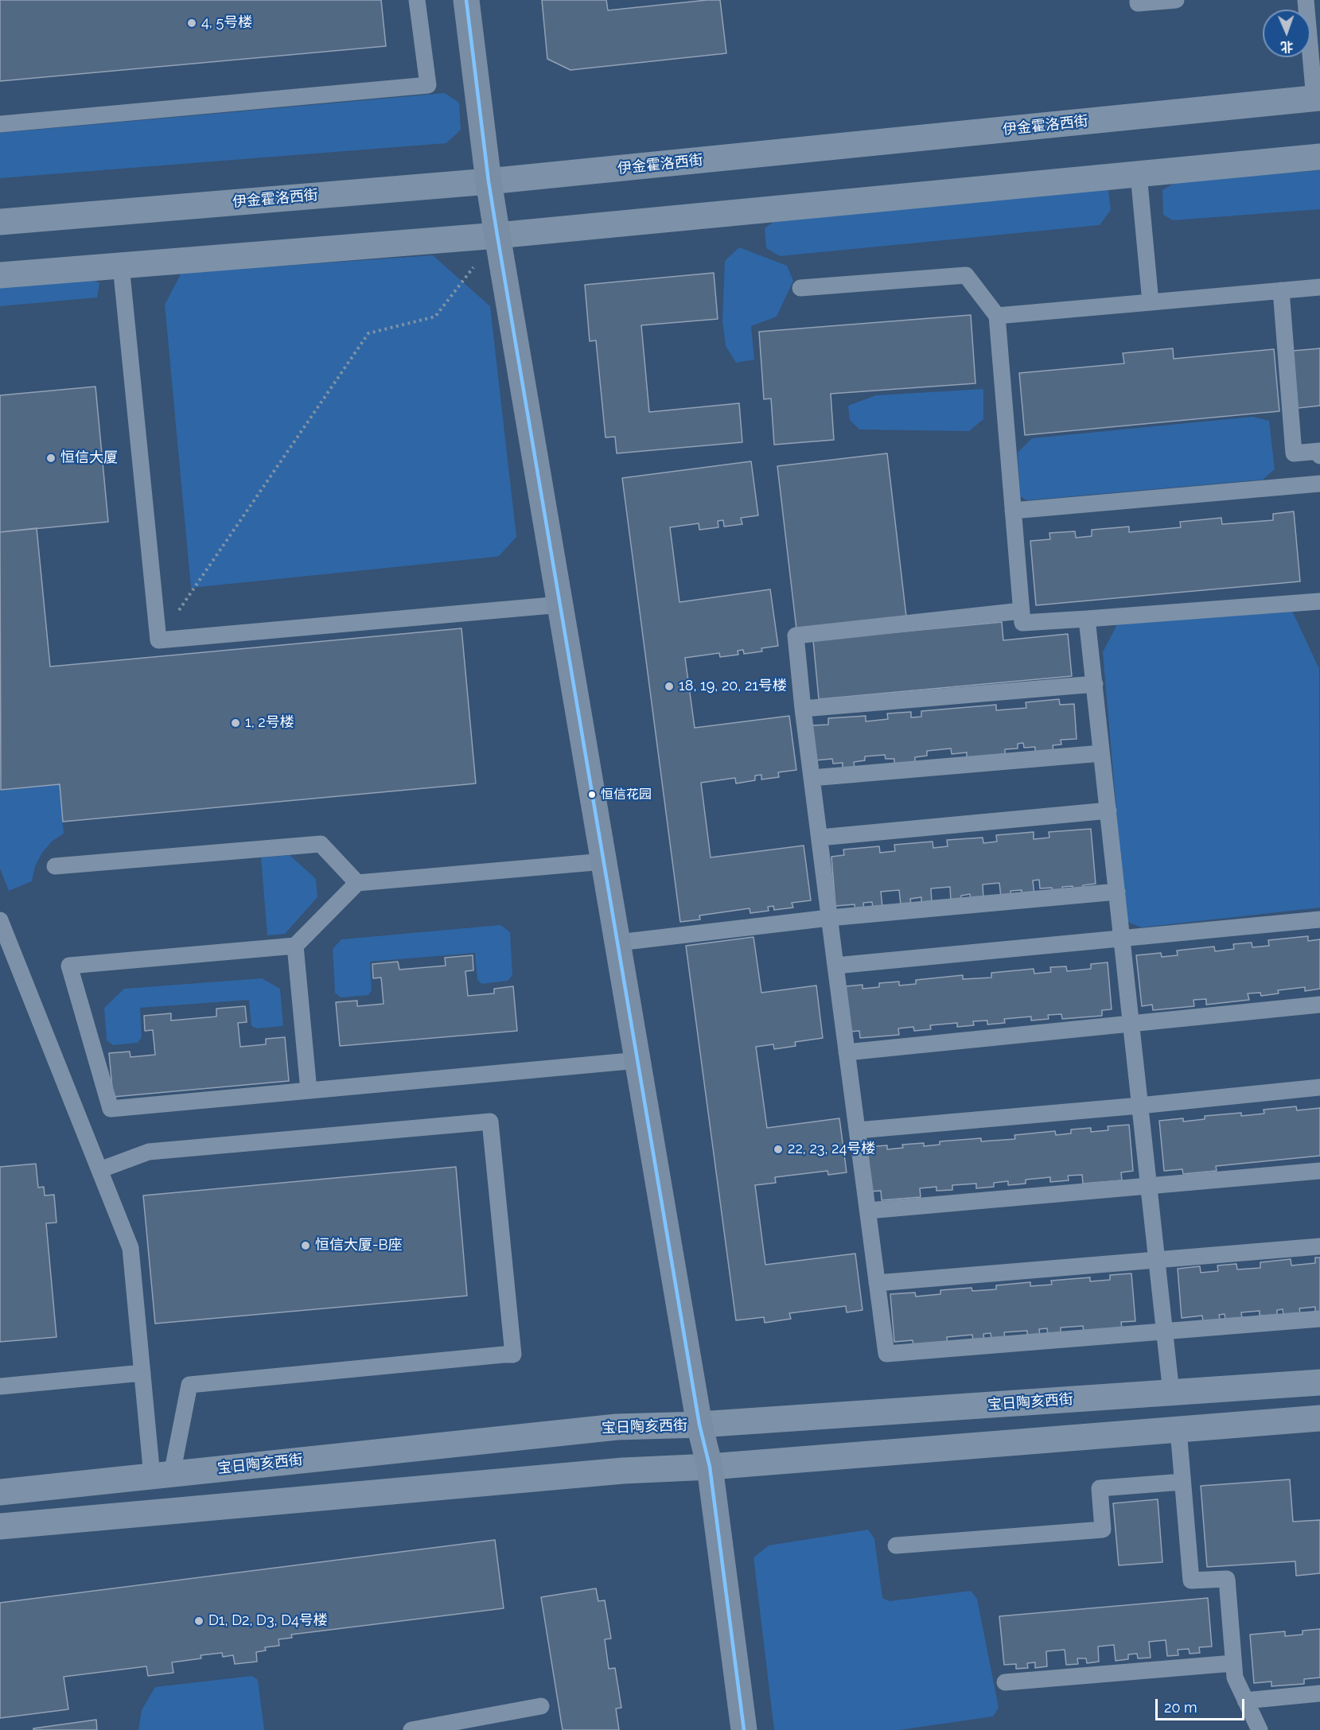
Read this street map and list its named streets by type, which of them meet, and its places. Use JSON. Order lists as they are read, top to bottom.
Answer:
{
  "streets": {
    "street": ["伊金霍洛西街", "宝日陶亥西街"]
  },
  "places": [
    "4, 5号楼",
    "恒信大厦",
    "18, 19, 20, 21号楼",
    "1, 2号楼",
    "恒信花园",
    "22, 23, 24号楼",
    "恒信大厦-B座",
    "D1, D2, D3, D4号楼"
  ],
  "scale_bar": "20 m",
  "north": "bottom"
}
